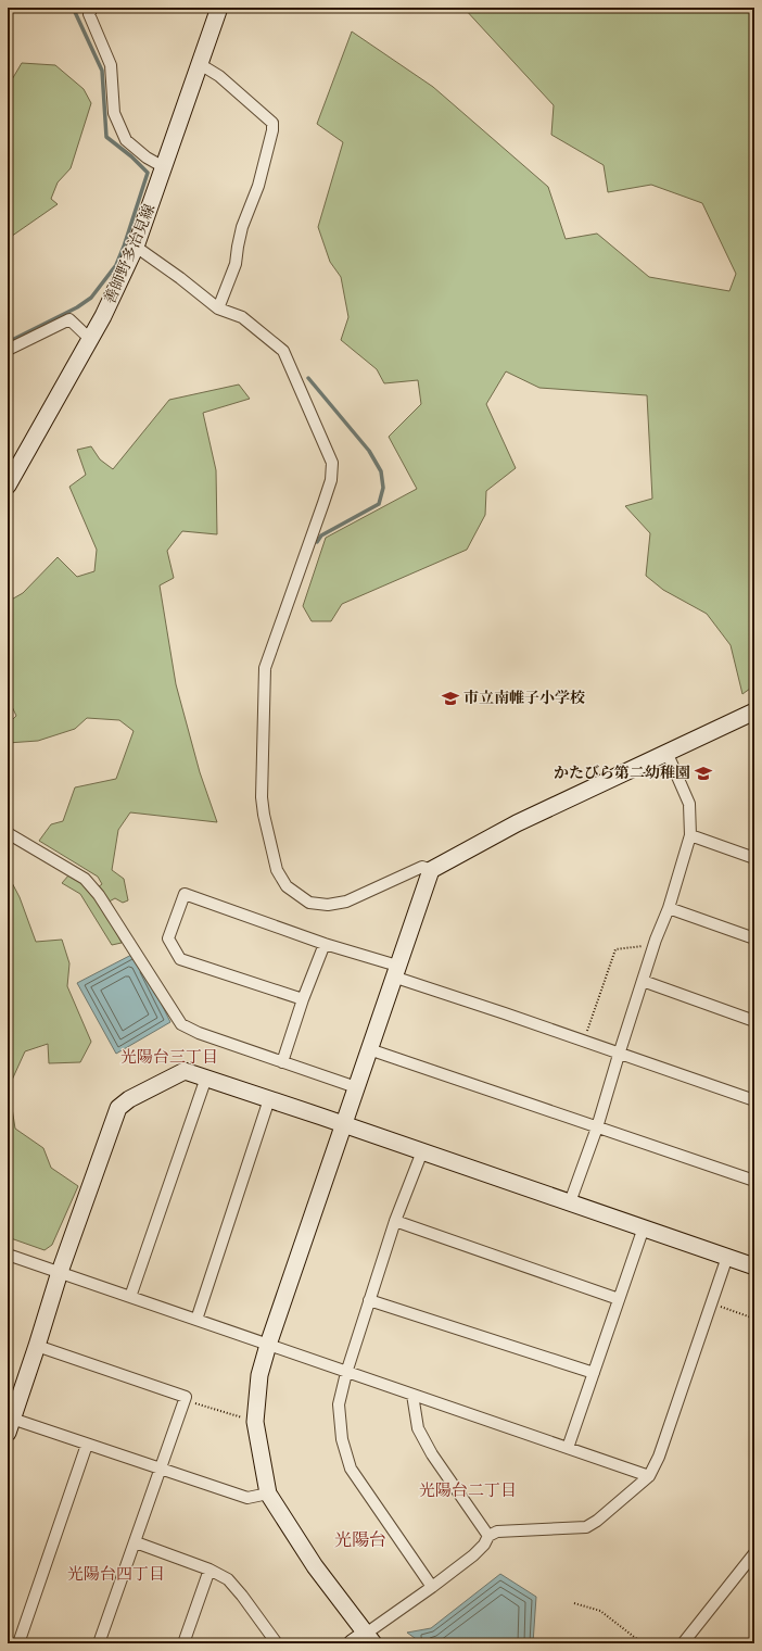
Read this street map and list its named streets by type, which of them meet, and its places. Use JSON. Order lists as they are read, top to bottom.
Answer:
{
  "streets": {
    "street": ["善師野多治見線"]
  },
  "districts": [
    "光陽台三丁目",
    "光陽台二丁目",
    "光陽台",
    "光陽台四丁目"
  ],
  "places": {
    "school or university": ["市立南帷子小学校", "かたびら第二幼稚園"]
  }
}
